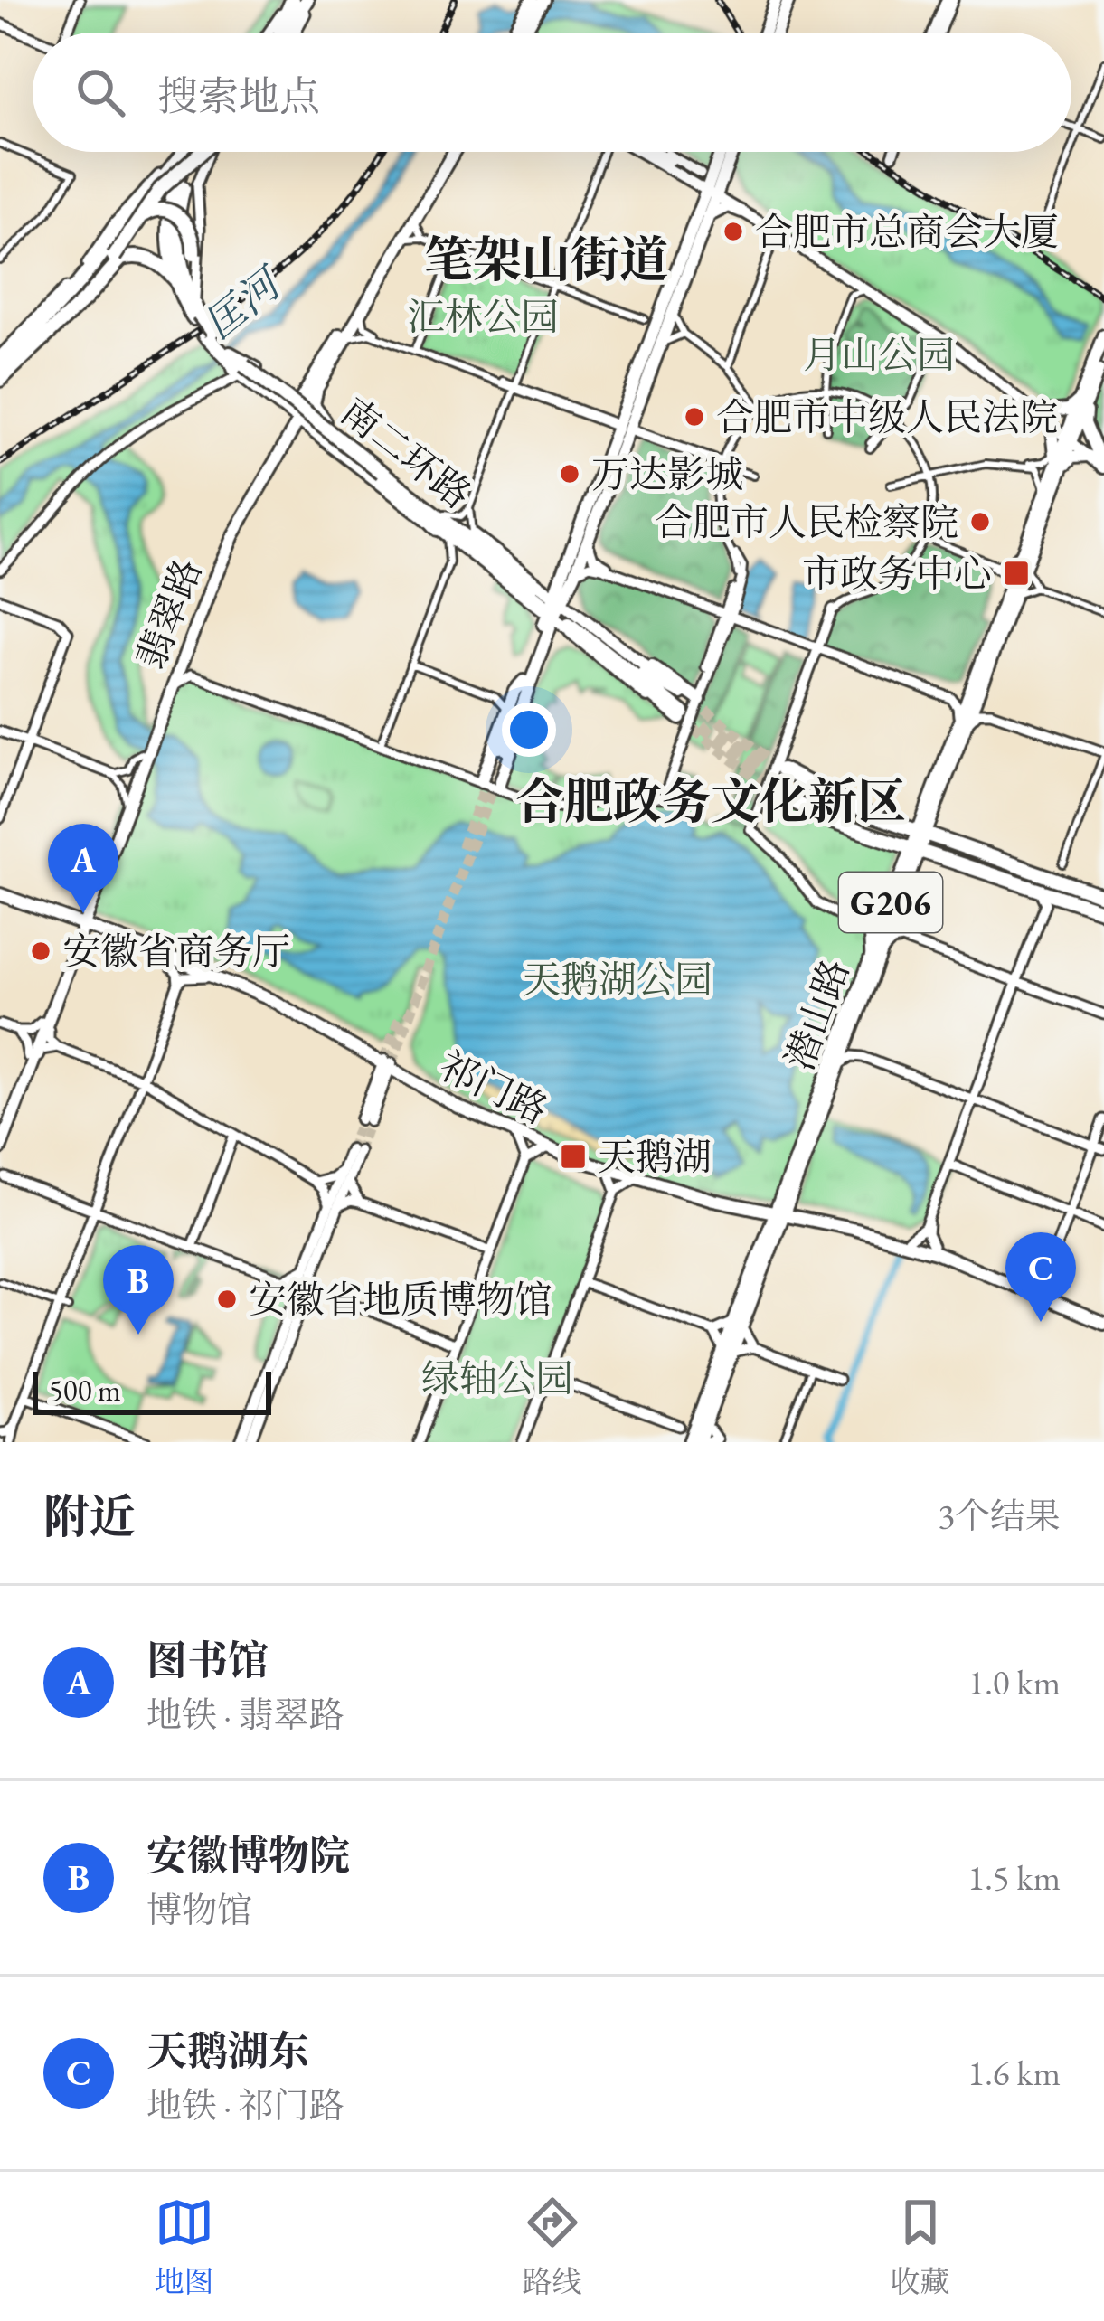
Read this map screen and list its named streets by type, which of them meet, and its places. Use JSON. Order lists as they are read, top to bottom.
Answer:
{
  "streets": {
    "highway": ["南二环路"],
    "main road": [
      "翡翠路",
      "G206",
      "潜山路",
      "祁门路"
    ]
  },
  "crossings": [
    ["翡翠路", "祁门路"],
    ["G206", "潜山路"],
    ["潜山路", "祁门路"]
  ],
  "districts": ["笔架山街道", "合肥政务文化新区"],
  "water": ["匡河"],
  "parks": [
    "汇林公园",
    "月山公园",
    "天鹅湖公园",
    "绿轴公园"
  ],
  "places": {
    "other": [
      "合肥市总商会大厦",
      "合肥市中级人民法院",
      "万达影城",
      "合肥市人民检察院",
      "安徽省商务厅",
      "安徽省地质博物馆"
    ],
    "transit": ["市政务中心", "天鹅湖"]
  },
  "scale_bar": "500 m",
  "page": {
    "search": "搜索地点",
    "pins": ["A", "C", "B"],
    "scale": "500 m",
    "heading": ["附近", "3个结果"],
    "list": [
      {
        "mark": "A",
        "name": "图书馆",
        "note": "地铁 · 翡翠路",
        "value": "1.0 km"
      },
      {
        "mark": "B",
        "name": "安徽博物院",
        "note": "博物馆",
        "value": "1.5 km"
      },
      {
        "mark": "C",
        "name": "天鹅湖东",
        "note": "地铁 · 祁门路",
        "value": "1.6 km"
      }
    ],
    "nav": ["地图", "路线", "收藏"]
  }
}
